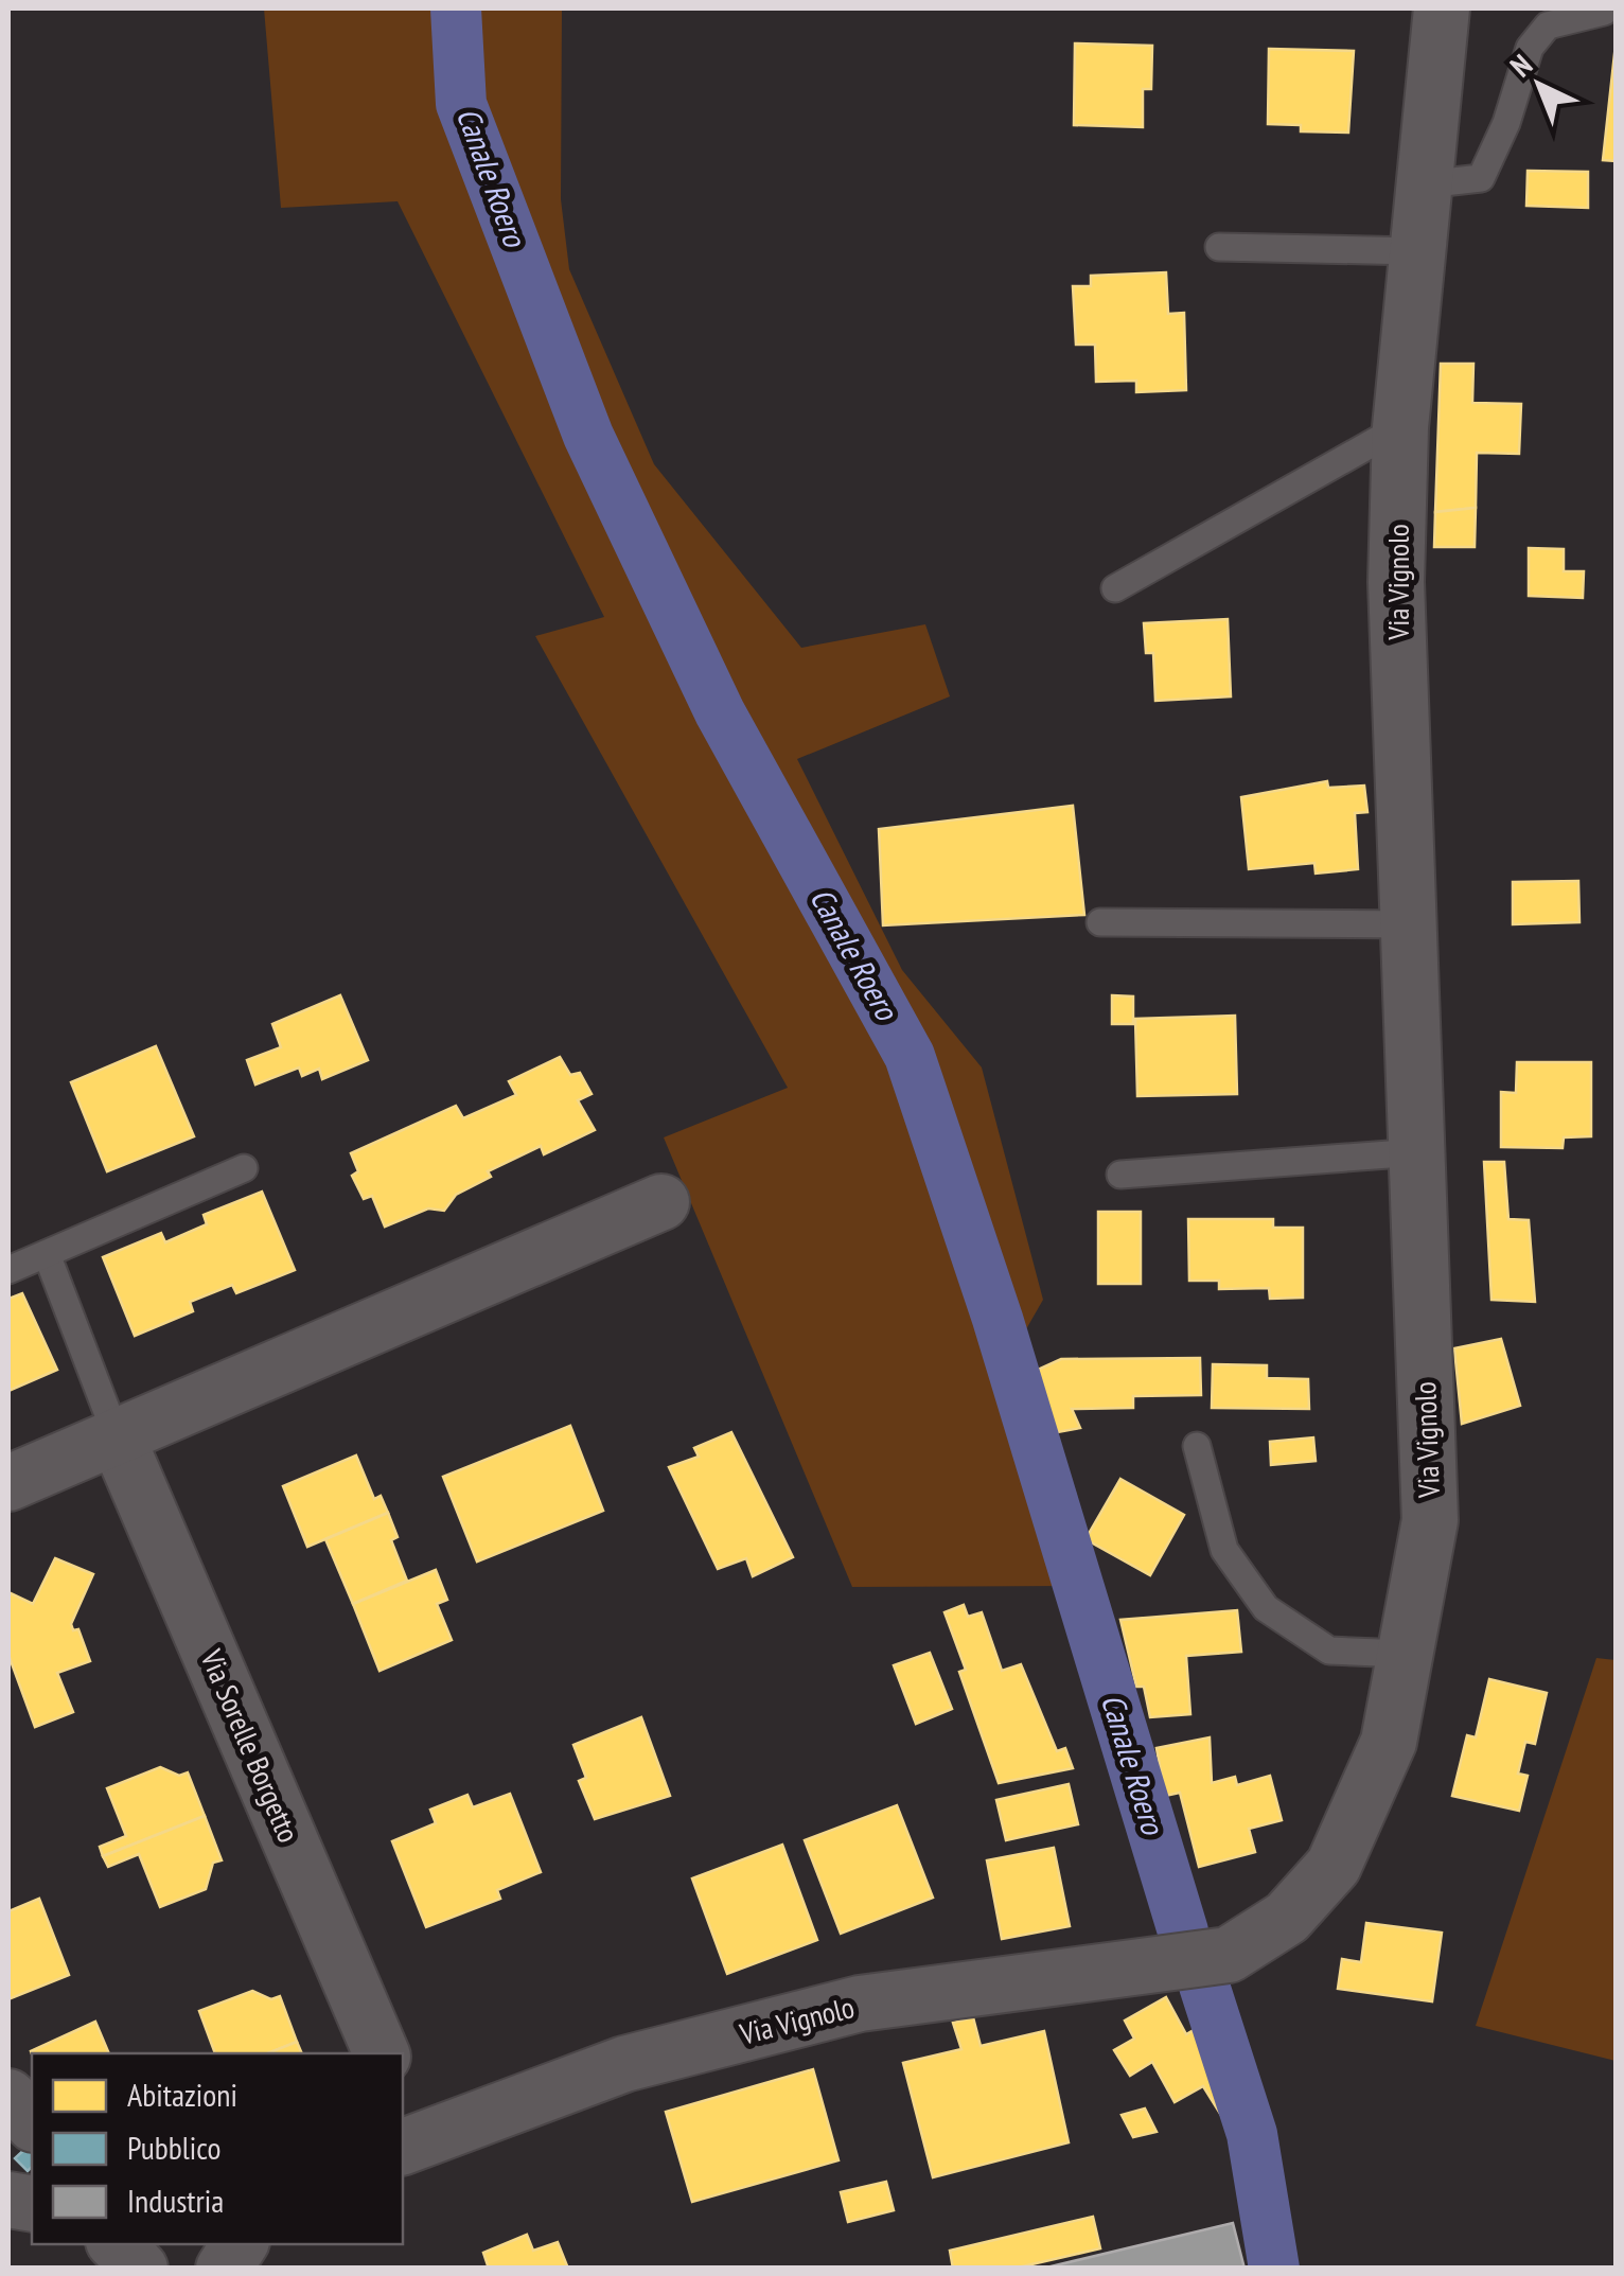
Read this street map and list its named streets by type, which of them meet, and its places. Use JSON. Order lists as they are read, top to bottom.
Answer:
{
  "streets": {
    "street": ["Via Vignolo", "Via Sorelle Borgetto"]
  },
  "water": ["Canale Roero"],
  "legend": ["Abitazioni", "Pubblico", "Industria"],
  "north": "top left"
}
